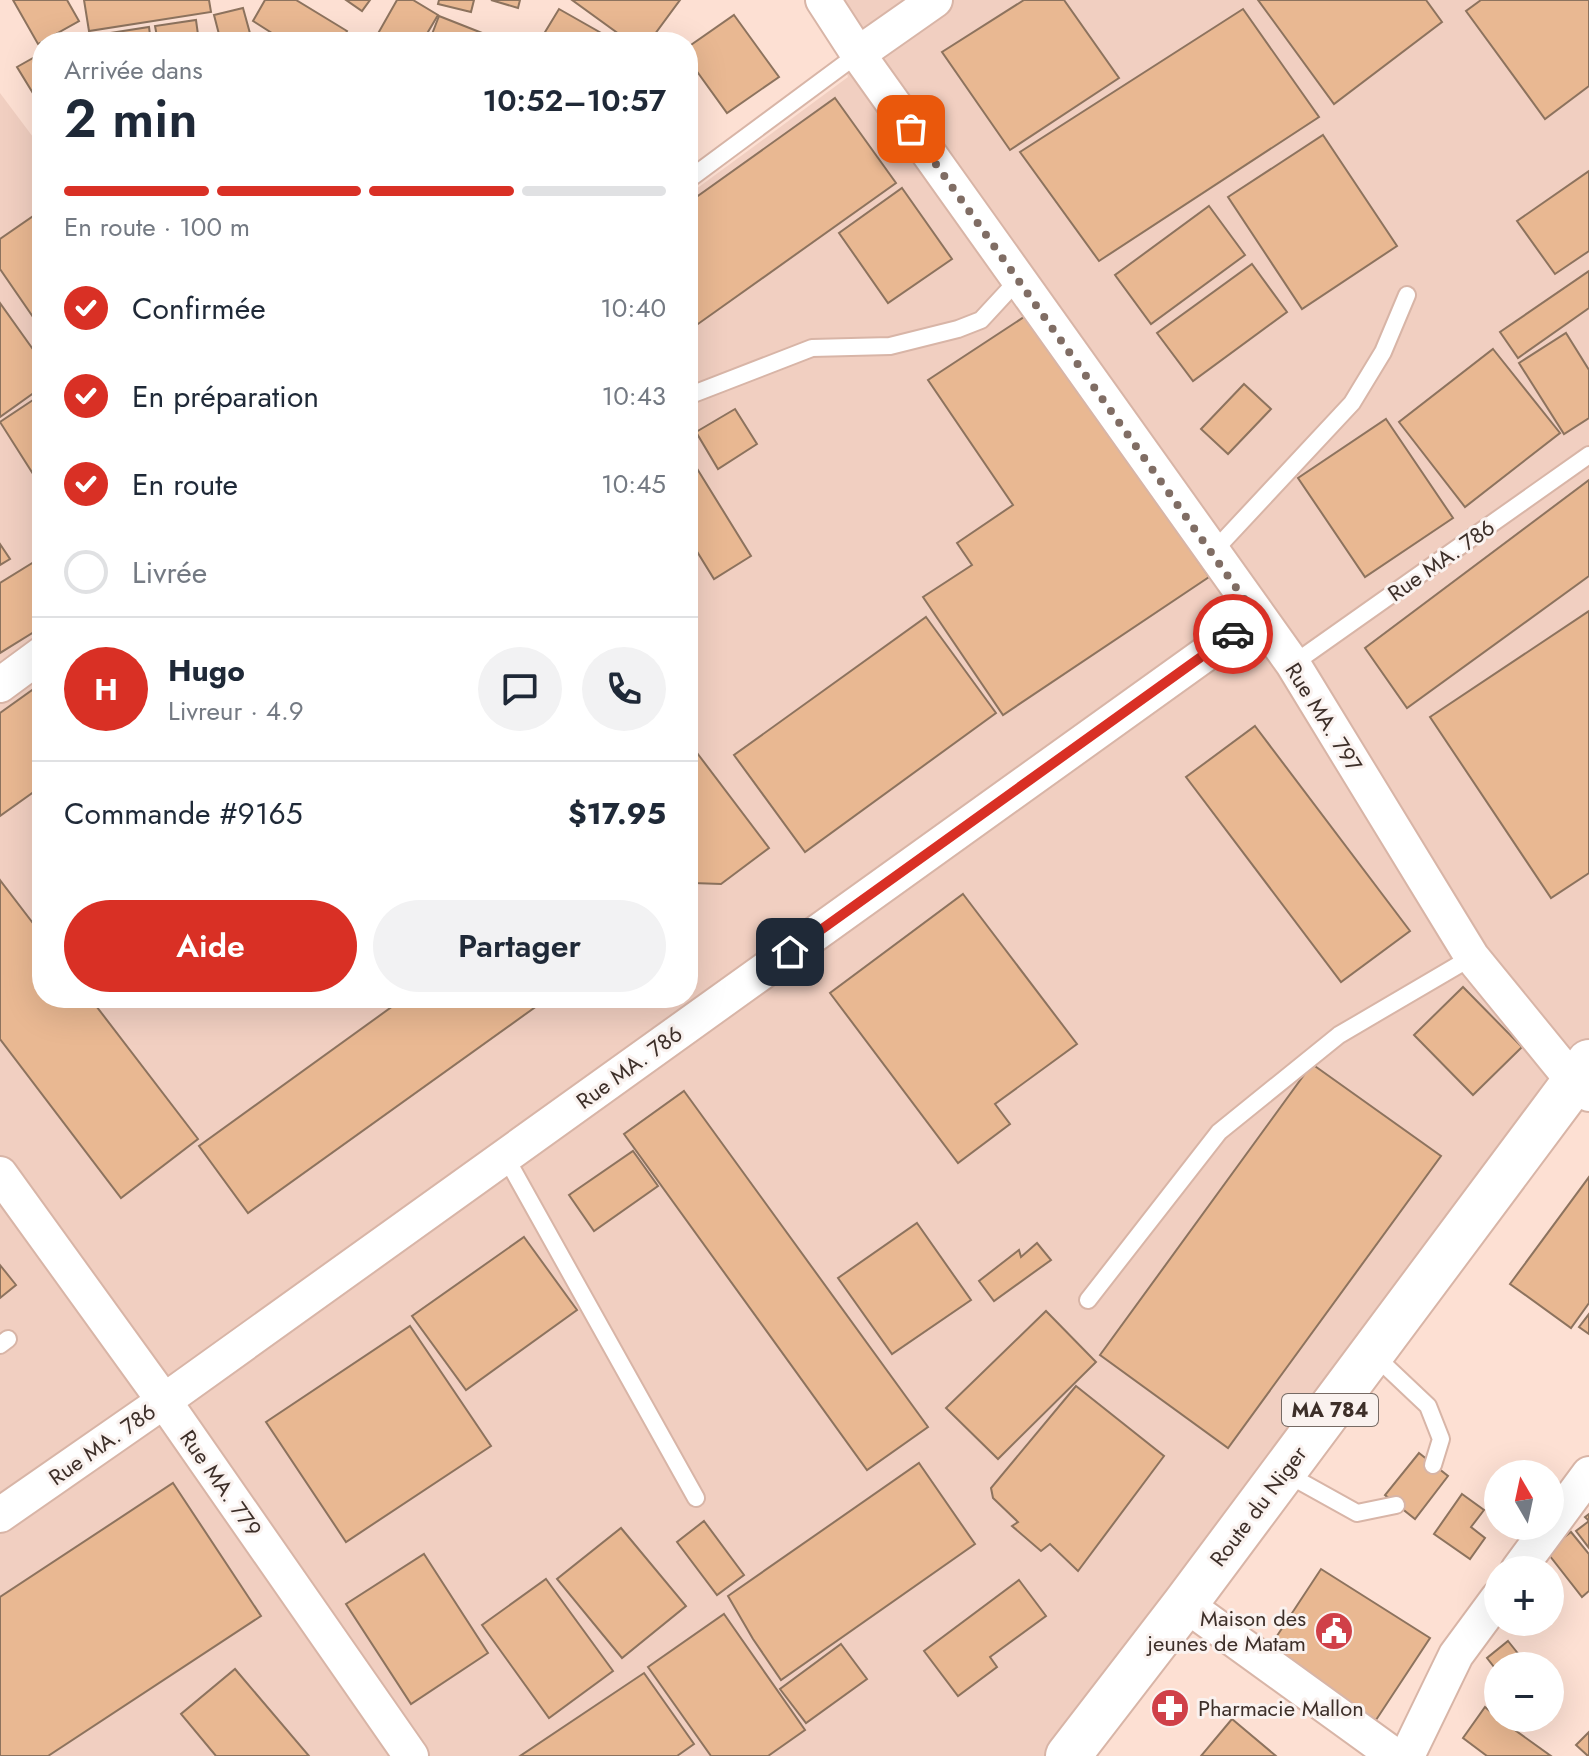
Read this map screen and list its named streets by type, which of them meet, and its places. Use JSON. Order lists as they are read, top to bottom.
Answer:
{
  "streets": {
    "main road": ["MA 784", "Route du Niger"],
    "street": ["Rue MA. 786", "Rue MA. 797", "Rue MA. 779"]
  },
  "crossings": [
    ["Rue MA. 786", "Rue MA. 797"],
    ["Rue MA. 786", "Rue MA. 779"],
    ["Rue MA. 797", "Route du Niger"]
  ],
  "places": {
    "public building": ["Maison des jeunes de Matam"],
    "pharmacy": ["Pharmacie Mallon"]
  },
  "north": "top",
  "page": {
    "heading": ["2 min", "Arrivée dans", "10:52–10:57"],
    "panel": [
      "Hugo",
      "Livreur · 4.9",
      "Commande #9165",
      "$17.95"
    ],
    "bar": "En route · 100 m",
    "list": [
      ["Confirmée", "10:40"],
      ["En préparation", "10:43"],
      ["En route", "10:45"],
      "Livrée"
    ],
    "round": "H",
    "buttons": ["Aide", "Partager"],
    "map_buttons": ["+", "−"]
  }
}
